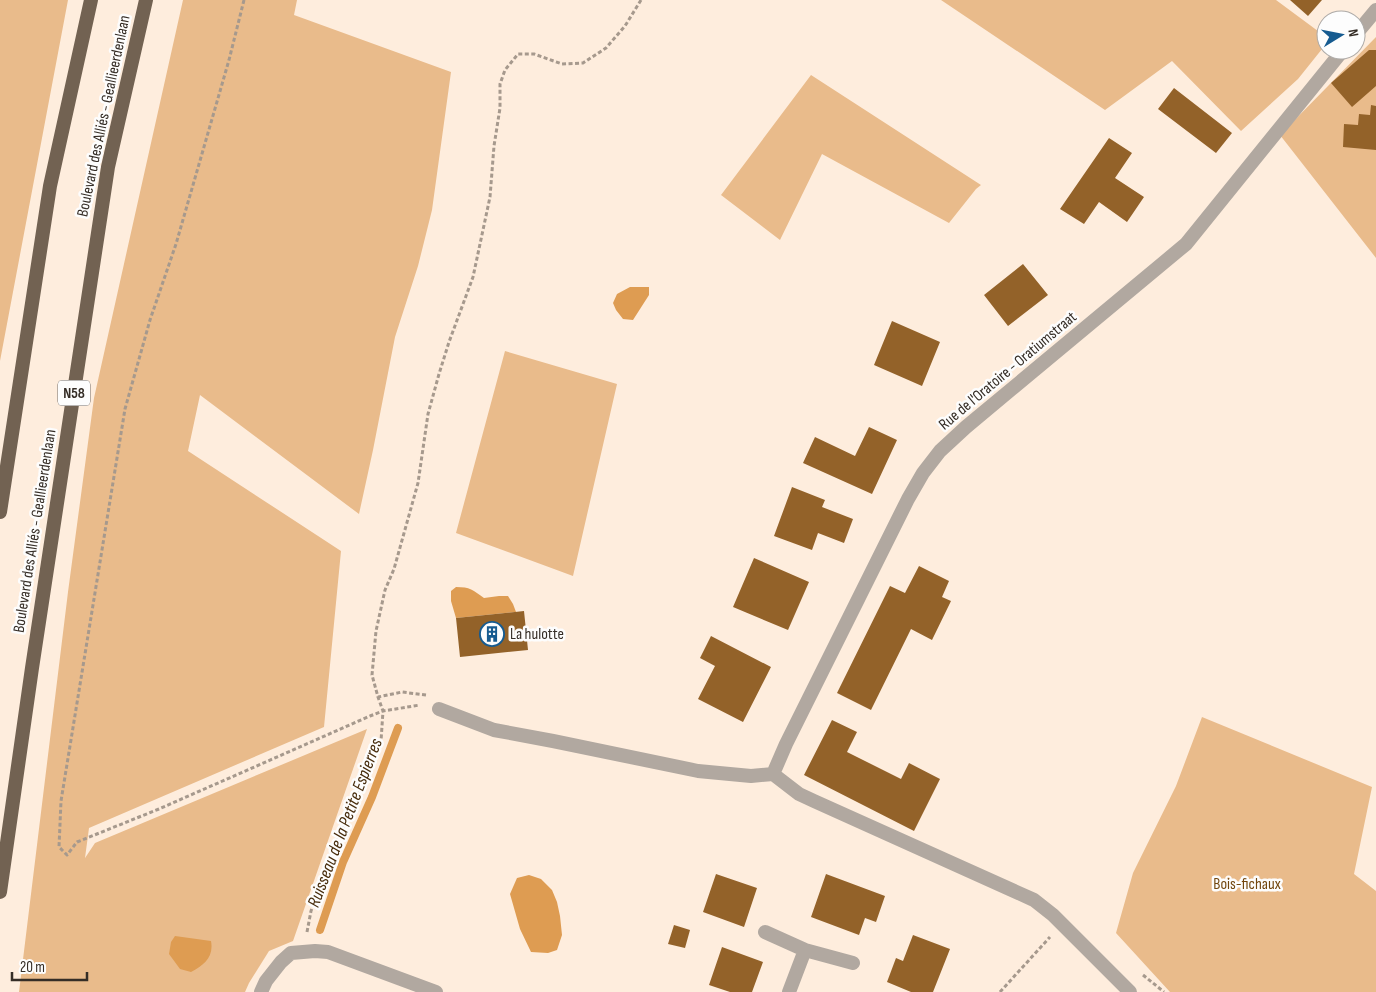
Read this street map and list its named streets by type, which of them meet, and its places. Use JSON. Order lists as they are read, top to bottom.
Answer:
{
  "streets": {
    "highway": ["Boulevard des Alliés - Geallieerdenlaan", "N58"],
    "street": ["Rue de l'Oratoire - Oratiumstraat"]
  },
  "water": ["Ruisseau de la Petite Espierres"],
  "parks": ["Bois-fichaux"],
  "places": {
    "building": ["La hulotte"]
  },
  "scale_bar": "20 m",
  "north": "right"
}
